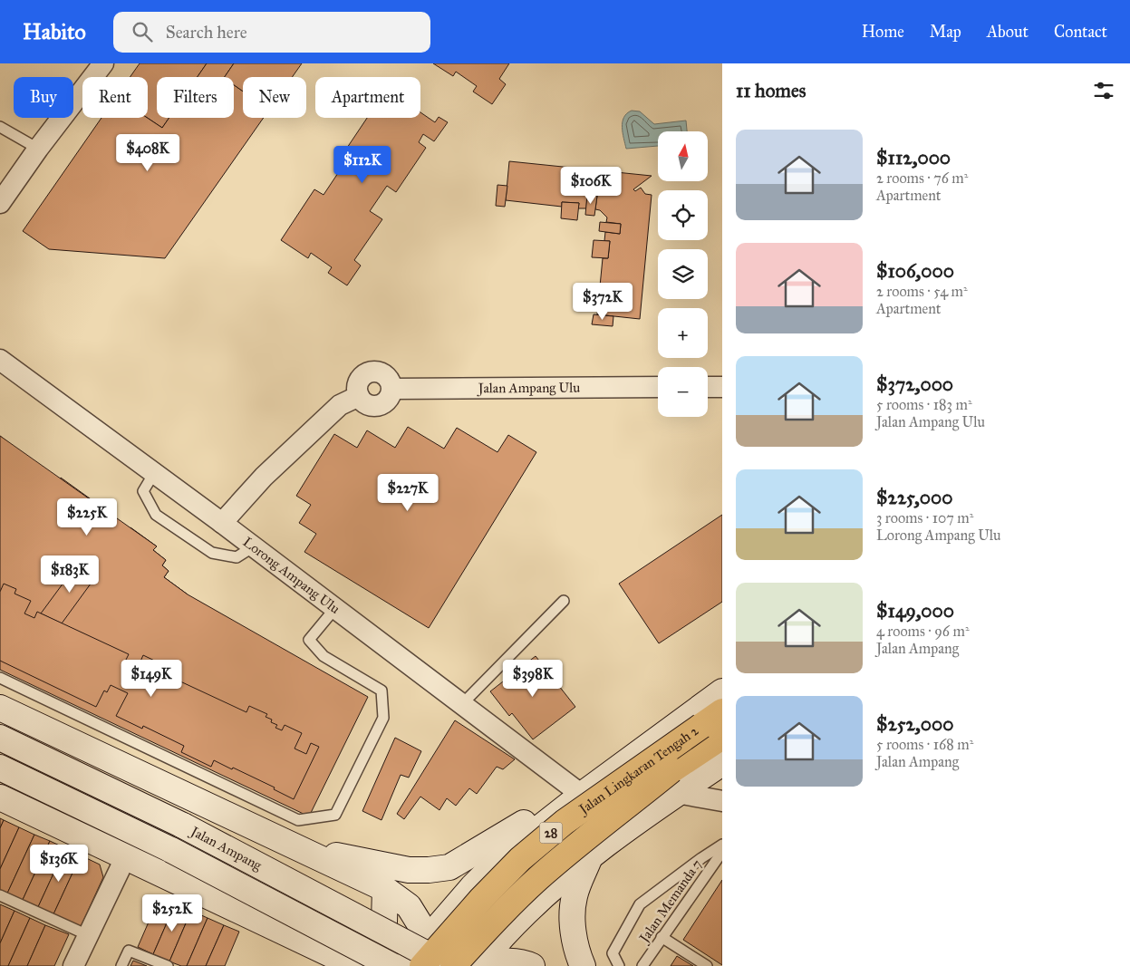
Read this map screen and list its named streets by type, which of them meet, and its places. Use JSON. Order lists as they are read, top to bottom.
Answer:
{
  "streets": {
    "highway": ["Jalan Lingkaran Tengah 2", "28"],
    "main road": ["Jalan Ampang"],
    "street": ["Jalan Ampang Ulu", "Lorong Ampang Ulu"],
    "lane": ["Jalan Memanda 7"]
  },
  "crossings": [
    ["Jalan Ampang Ulu", "Lorong Ampang Ulu"],
    ["Jalan Lingkaran Tengah 2", "Jalan Ampang"]
  ],
  "north": "top",
  "page": {
    "header": "Habito",
    "search": "Search here",
    "nav": [
      "Home",
      "Map",
      "About",
      "Contact"
    ],
    "heading": "11 homes",
    "chip": [
      "Buy",
      "Rent",
      "Filters",
      "New",
      "Apartment"
    ],
    "list": [
      {
        "name": "$112,000",
        "note": "2 rooms · 76 m² · Apartment"
      },
      {
        "name": "$106,000",
        "note": "2 rooms · 54 m² · Apartment"
      },
      {
        "name": "$372,000",
        "note": "5 rooms · 183 m² · Jalan Ampang Ulu"
      },
      {
        "name": "$225,000",
        "note": "3 rooms · 107 m² · Lorong Ampang Ulu"
      },
      {
        "name": "$149,000",
        "note": "4 rooms · 96 m² · Jalan Ampang"
      },
      {
        "name": "$252,000",
        "note": "5 rooms · 168 m² · Jalan Ampang"
      }
    ],
    "map_buttons": ["+", "−"],
    "price": [
      "$408K",
      "$112K",
      "$106K",
      "$372K",
      "$227K",
      "$225K",
      "$183K",
      "$149K",
      "$398K",
      "$136K",
      "$252K"
    ]
  }
}
